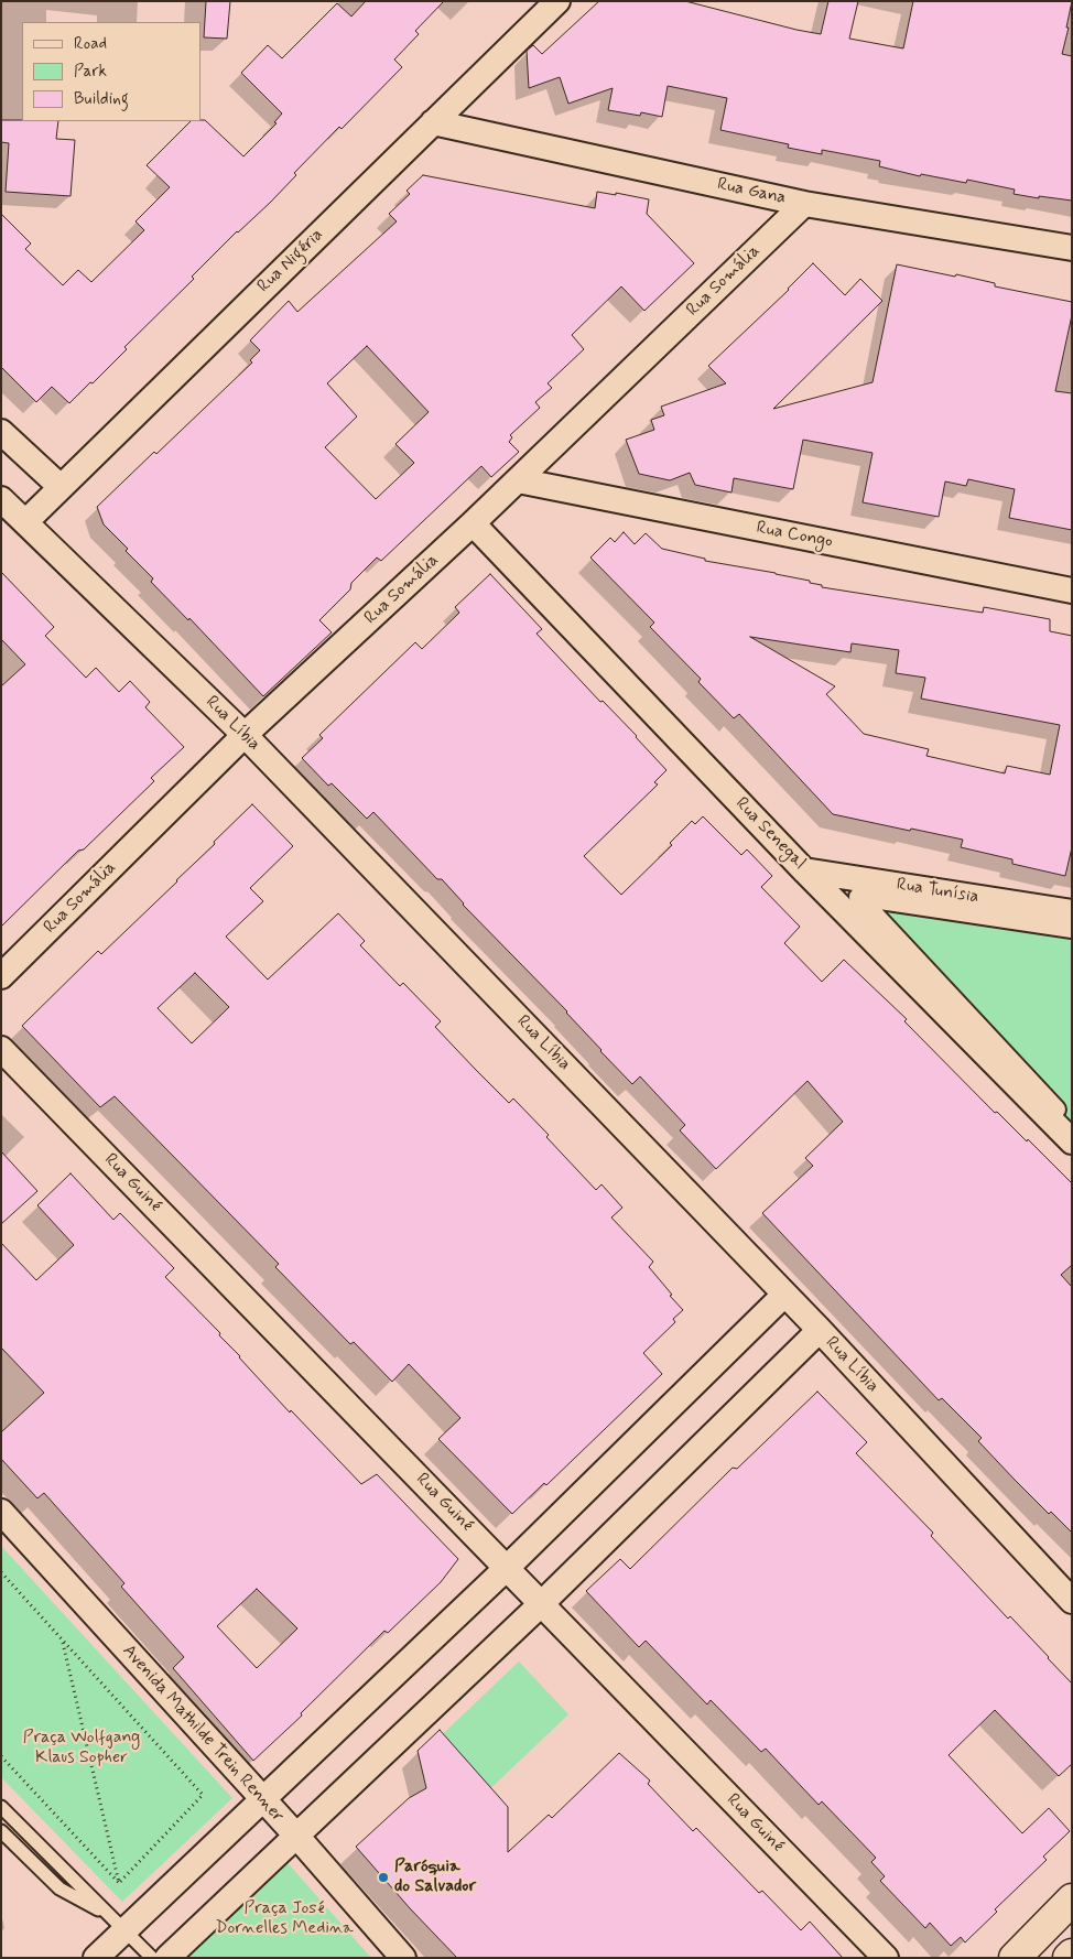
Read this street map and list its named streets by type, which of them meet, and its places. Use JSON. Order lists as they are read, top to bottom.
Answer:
{
  "streets": {
    "street": [
      "Rua Gana",
      "Rua Nigéria",
      "Rua Somália",
      "Rua Congo",
      "Rua Líbia",
      "Rua Senegal",
      "Rua Tunísia",
      "Rua Guiné",
      "Avenida Mathilde Trein Renner"
    ]
  },
  "crossings": [
    ["Rua Gana", "Rua Nigéria"],
    ["Rua Gana", "Rua Somália"],
    ["Rua Nigéria", "Rua Líbia"],
    ["Rua Somália", "Rua Congo"],
    ["Rua Somália", "Rua Líbia"],
    ["Rua Somália", "Rua Senegal"],
    ["Rua Senegal", "Rua Tunísia"]
  ],
  "parks": ["Praça Wolfgang Klaus Sopher", "Praça José Dornelles Medina"],
  "places": ["Paróquia do Salvador"],
  "legend": ["Road", "Park", "Building"]
}
